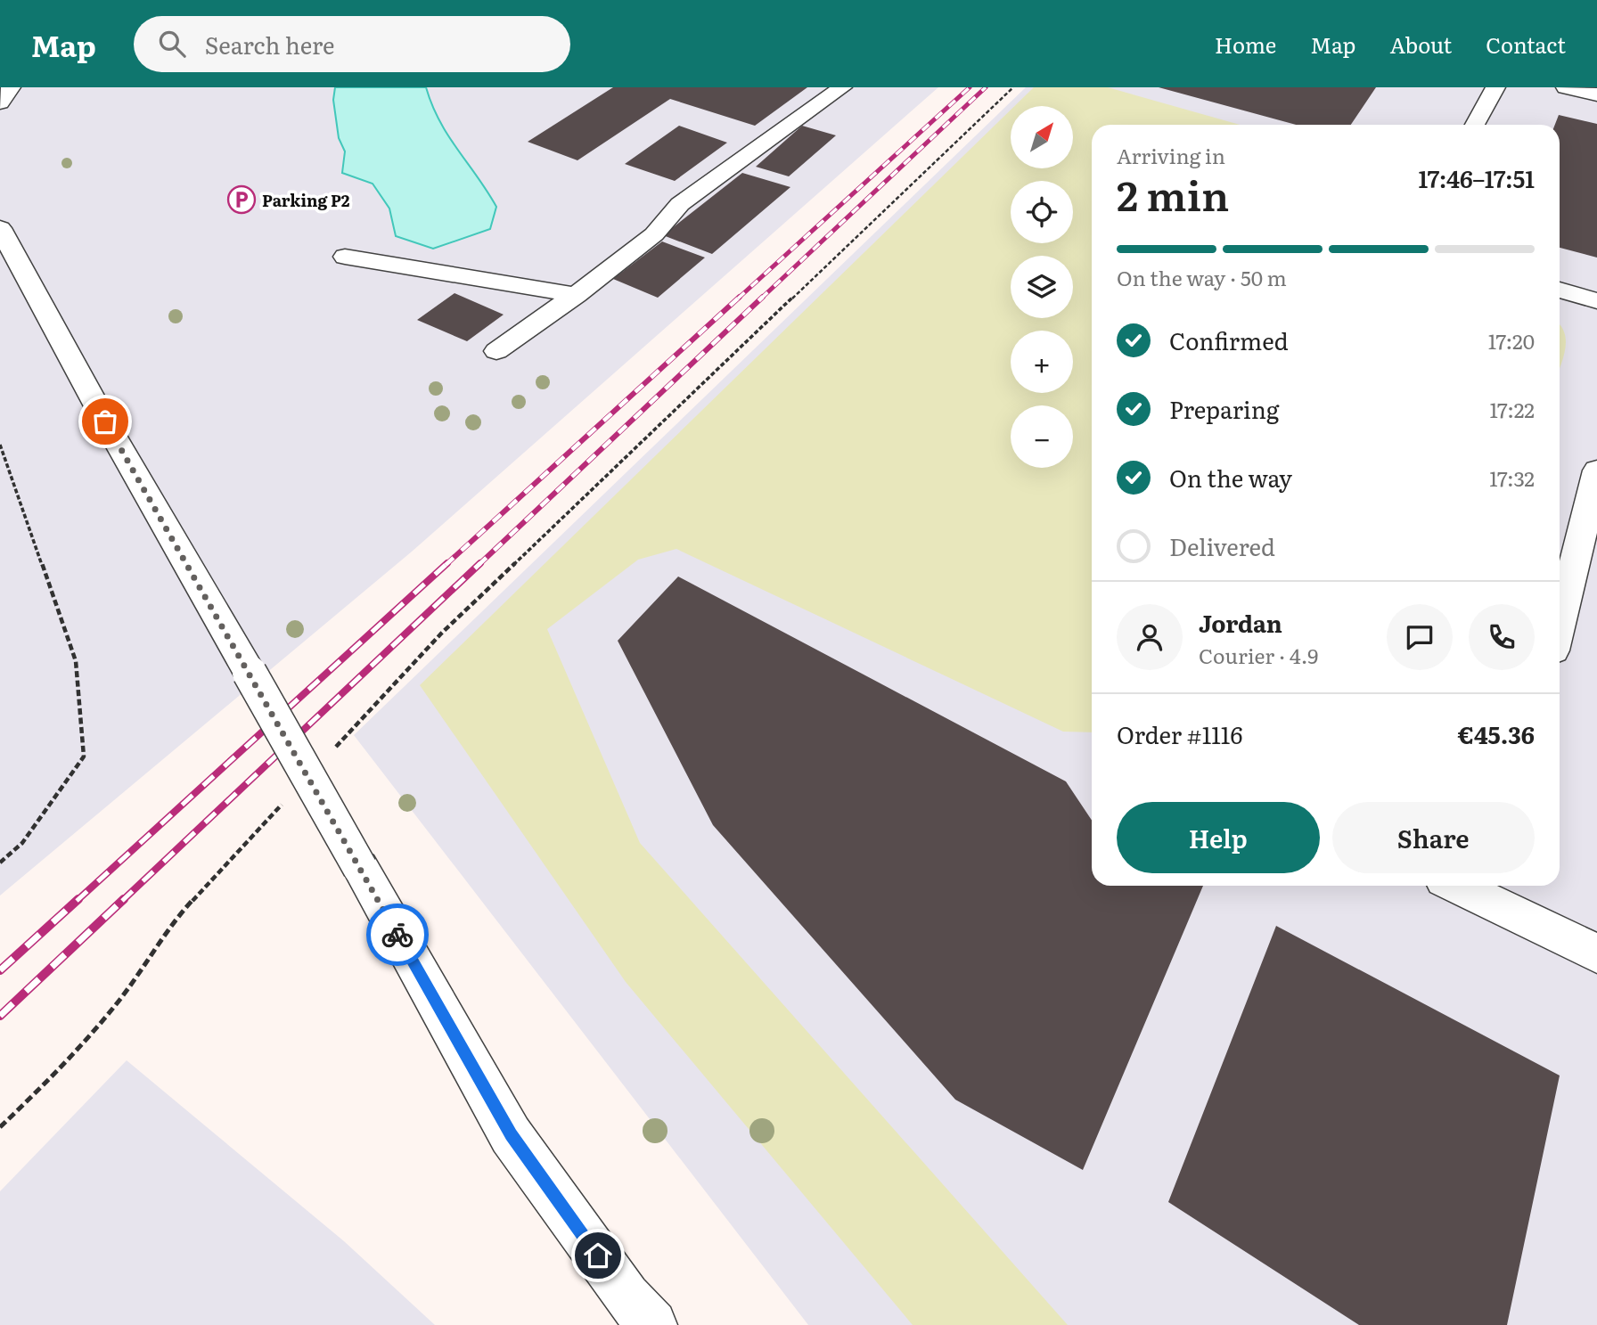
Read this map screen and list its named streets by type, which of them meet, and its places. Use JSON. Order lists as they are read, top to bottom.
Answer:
{
  "places": {
    "parking": ["Parking P2"]
  },
  "north": "top right",
  "page": {
    "header": "Map",
    "search": "Search here",
    "nav": [
      "Home",
      "Map",
      "About",
      "Contact"
    ],
    "map_buttons": ["+", "−"],
    "heading": ["2 min", "Arriving in", "17:46–17:51"],
    "panel": [
      "Jordan",
      "Courier · 4.9",
      "Order #1116",
      "€45.36"
    ],
    "bar": "On the way · 50 m",
    "list": [
      ["Confirmed", "17:20"],
      ["Preparing", "17:22"],
      ["On the way", "17:32"],
      "Delivered"
    ],
    "buttons": ["Help", "Share"]
  }
}
